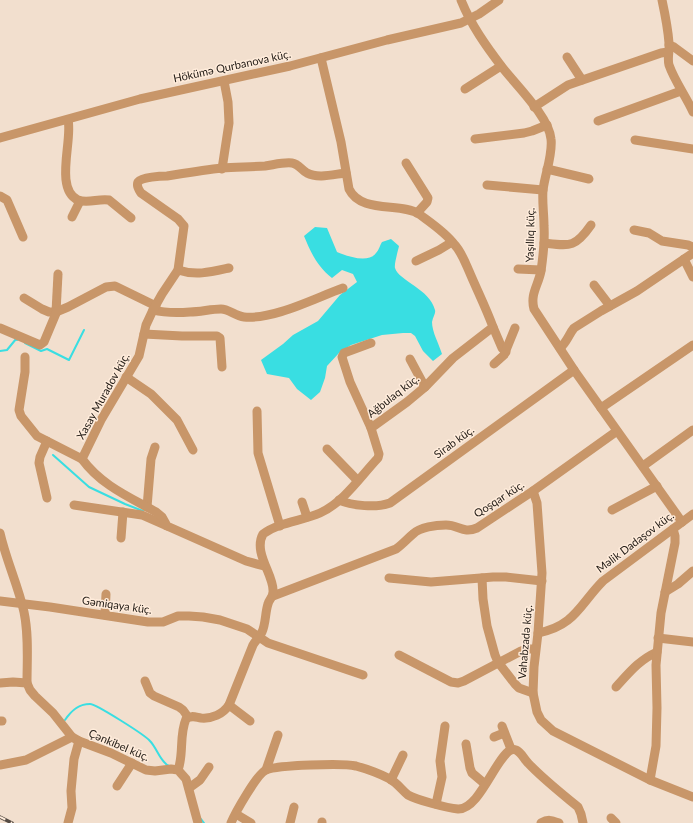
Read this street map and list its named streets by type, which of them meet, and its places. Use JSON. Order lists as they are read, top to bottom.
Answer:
{
  "streets": {
    "street": [
      "Hökümə Qurbanova küç.",
      "Yaşıllıq küç.",
      "Xasay Muradov küç.",
      "Ağbulaq küç.",
      "Sirab küç.",
      "Qoşqar küç.",
      "Məlik Dadaşov küç.",
      "Gəmiqaya küç.",
      "Vahabzadə küç.",
      "Çənkibel küç."
    ]
  },
  "crossings": [
    ["Hökümə Qurbanova küç.", "Yaşıllıq küç."],
    ["Yaşıllıq küç.", "Sirab küç."],
    ["Yaşıllıq küç.", "Qoşqar küç."],
    ["Yaşıllıq küç.", "Məlik Dadaşov küç."],
    ["Ağbulaq küç.", "Sirab küç."],
    ["Ağbulaq küç.", "Qoşqar küç."],
    ["Qoşqar küç.", "Vahabzadə küç."],
    ["Məlik Dadaşov küç.", "Vahabzadə küç."]
  ]
}
